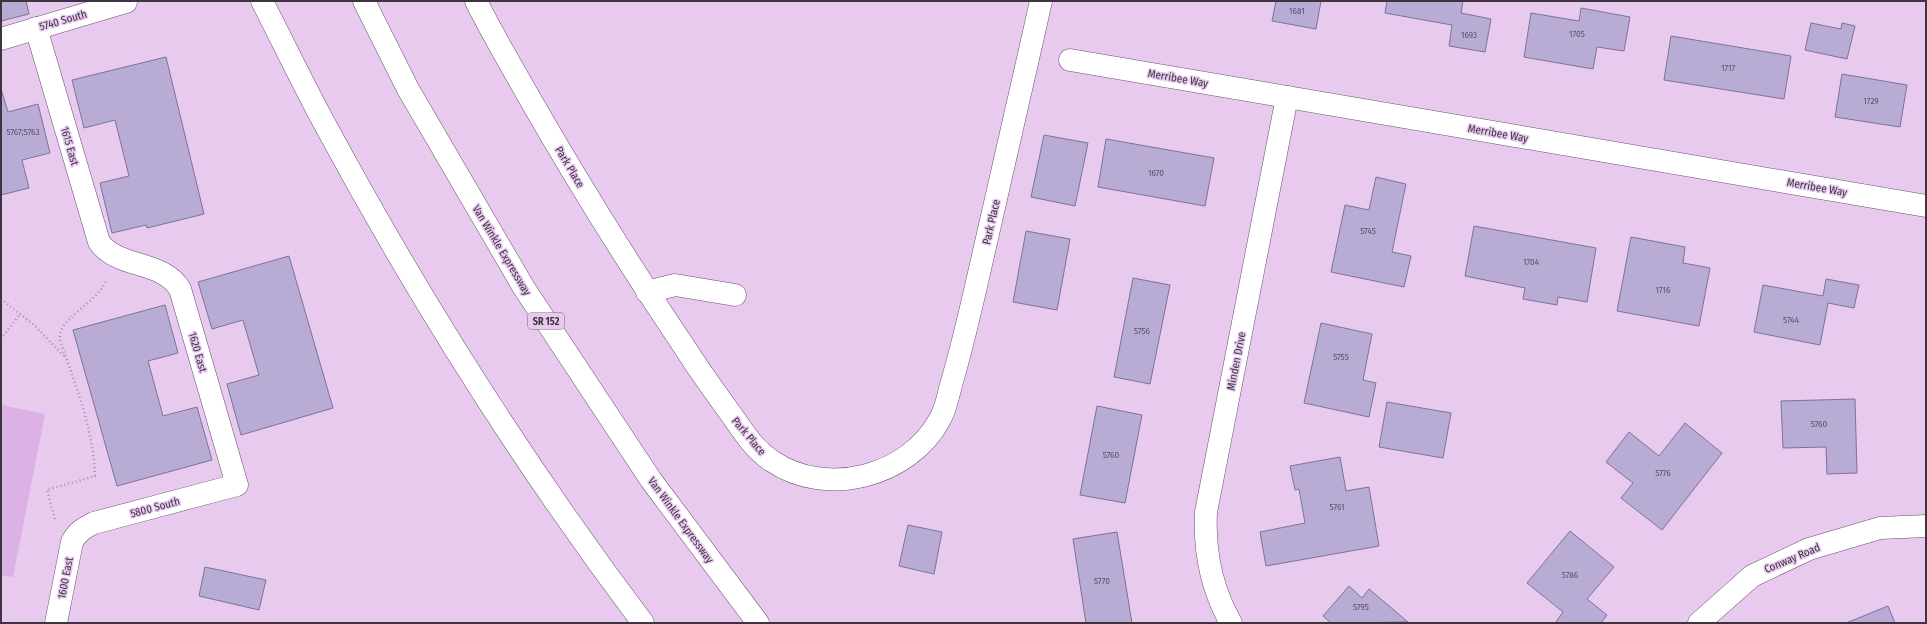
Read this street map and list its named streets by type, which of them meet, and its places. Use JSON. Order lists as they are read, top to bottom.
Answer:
{
  "streets": {
    "street": [
      "5740 South",
      "Merribee Way",
      "1615 East",
      "Park Place",
      "Van Winkle Expressway",
      "SR 152",
      "1620 East",
      "Minden Drive",
      "5800 South",
      "Conway Road",
      "1600 East"
    ]
  },
  "crossings": [
    ["5740 South", "1615 East"],
    ["Merribee Way", "Minden Drive"],
    ["1615 East", "1620 East"],
    ["1620 East", "5800 South"],
    ["5800 South", "1600 East"]
  ],
  "house_numbers": [
    "1681",
    "1705",
    "1693",
    "1717",
    "1729",
    "5767;5763",
    "1670",
    "5745",
    "1704",
    "1716",
    "5744",
    "5756",
    "5755",
    "5760",
    "5760",
    "5776",
    "5761",
    "5786",
    "5770",
    "5795"
  ]
}
